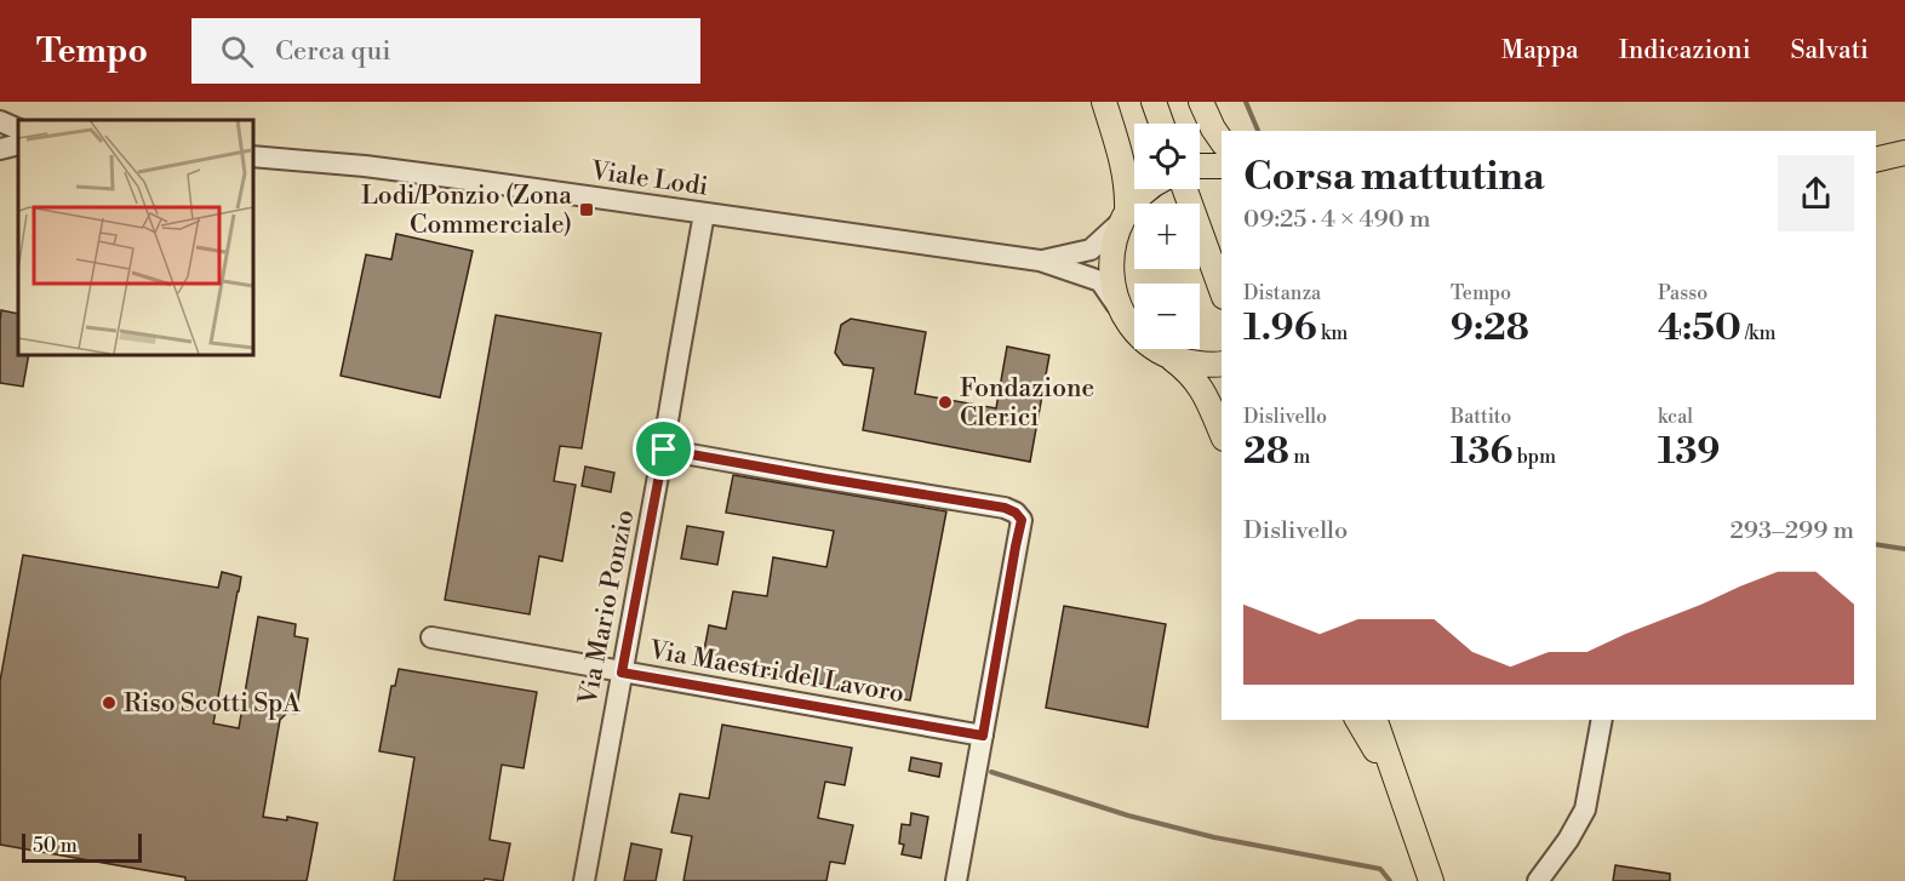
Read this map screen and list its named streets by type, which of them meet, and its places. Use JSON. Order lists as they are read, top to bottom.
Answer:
{
  "streets": {
    "street": ["Viale Lodi", "Via Mario Ponzio", "Via Maestri del Lavoro"]
  },
  "crossings": [
    ["Viale Lodi", "Via Mario Ponzio"],
    ["Via Mario Ponzio", "Via Maestri del Lavoro"]
  ],
  "places": {
    "transit": ["Lodi/Ponzio (Zona Commerciale)"],
    "other": ["Fondazione Clerici", "Riso Scotti SpA"]
  },
  "scale_bar": "50 m",
  "page": {
    "header": "Tempo",
    "search": "Cerca qui",
    "nav": ["Mappa", "Indicazioni", "Salvati"],
    "map_buttons": ["+", "−"],
    "heading": ["Corsa mattutina", "09:25 · 4 × 490 m"],
    "stats": [
      ["Distanza", "1.96 km"],
      ["Tempo", "9:28"],
      ["Passo", "4:50 /km"],
      ["Dislivello", "28 m"],
      ["Battito", "136 bpm"],
      ["kcal", "139"]
    ],
    "chart": ["Dislivello", "293–299 m"],
    "scale": "50 m"
  }
}
